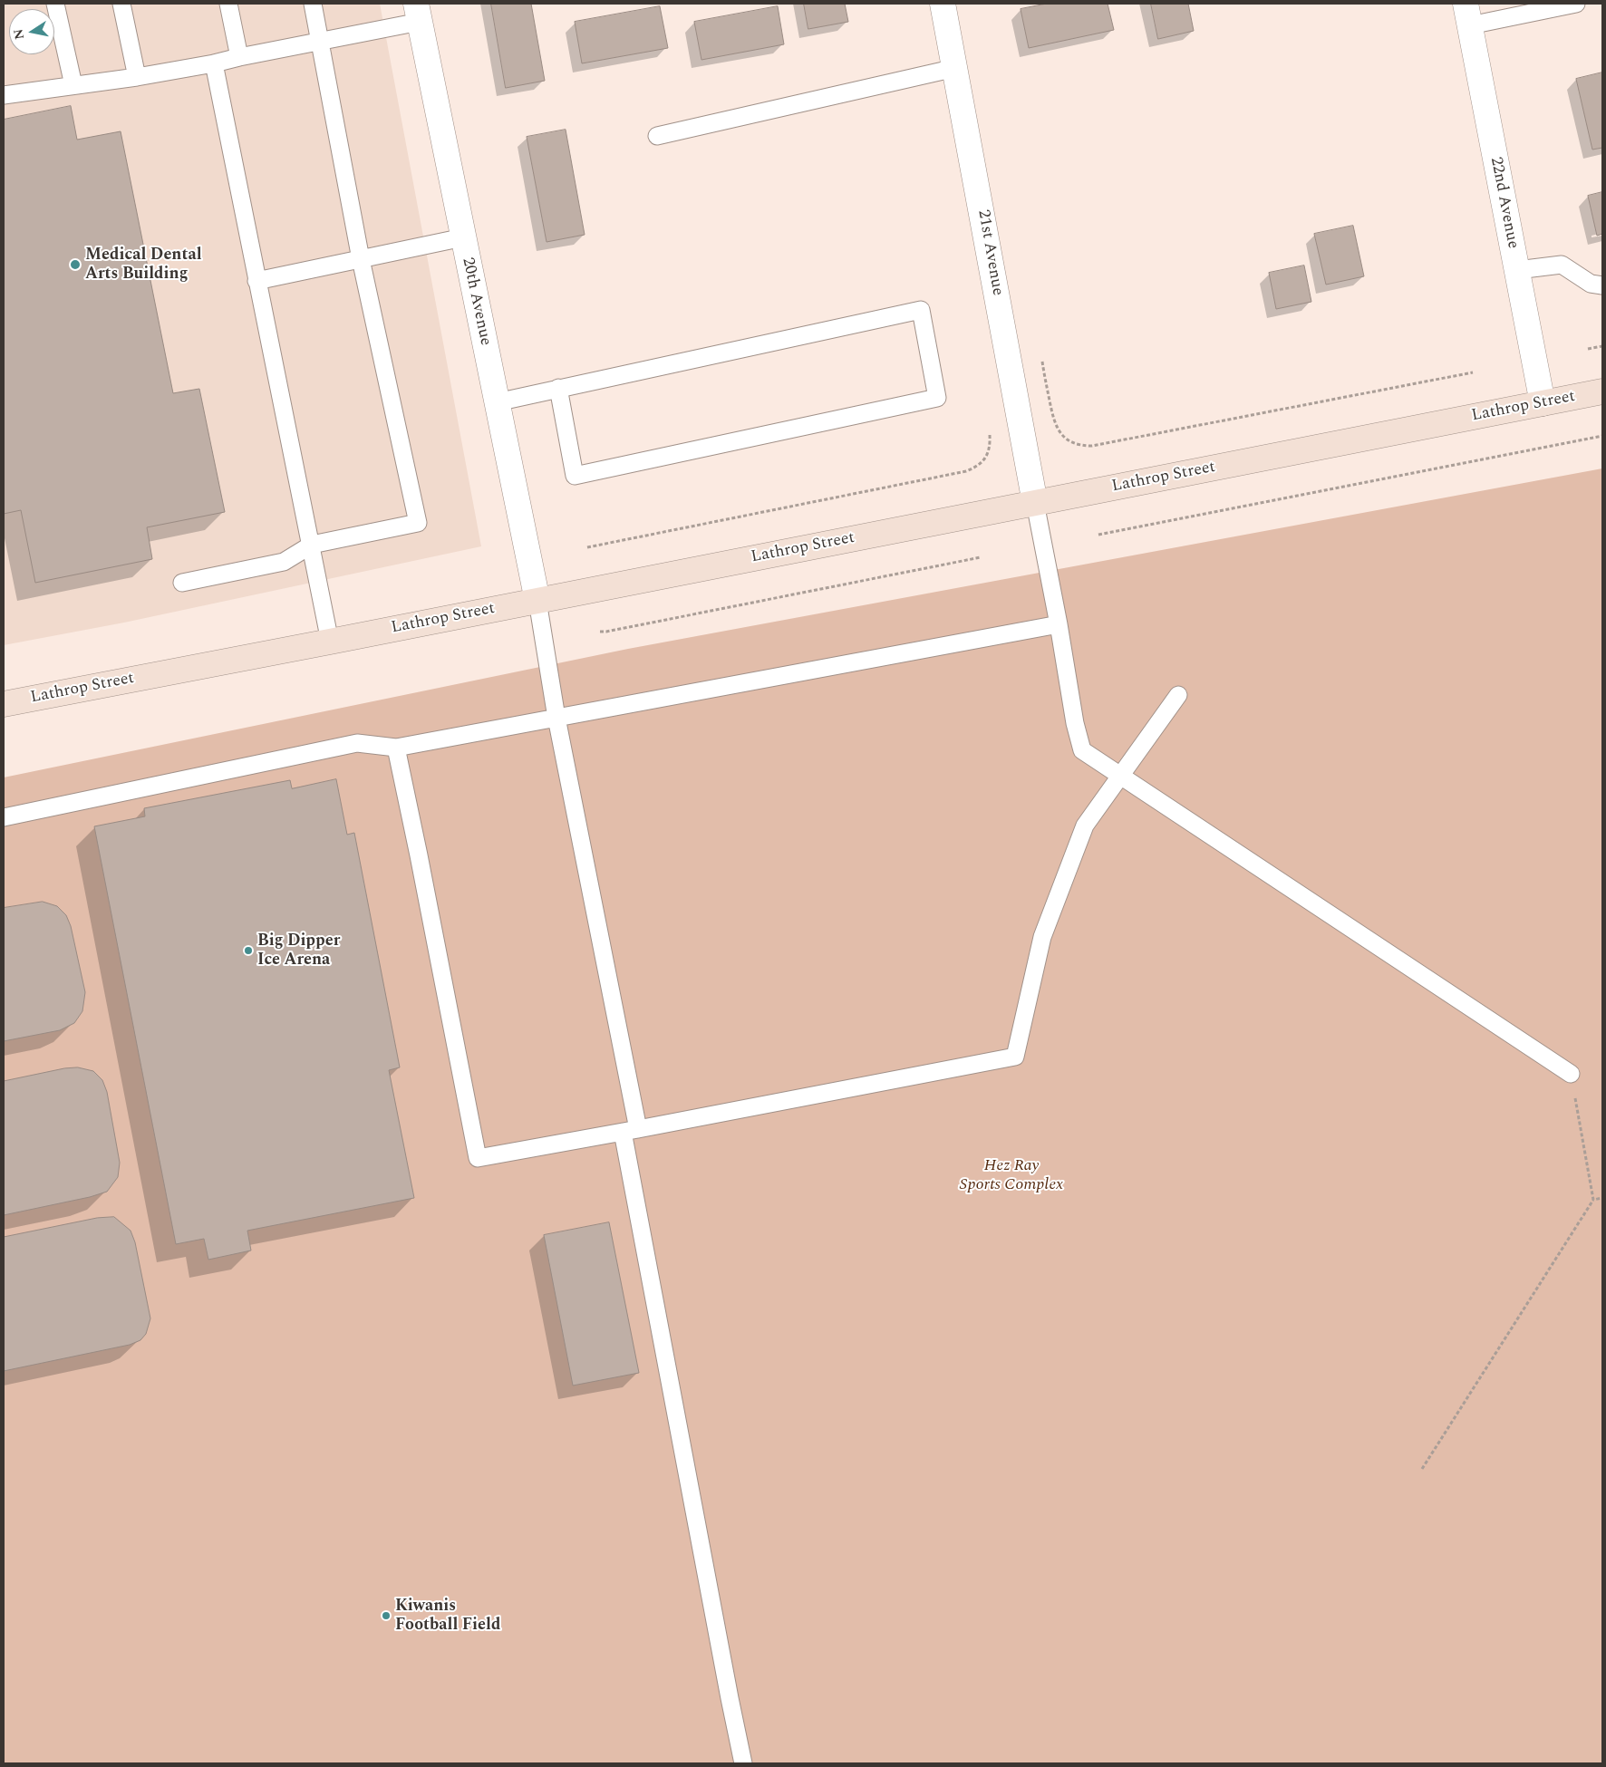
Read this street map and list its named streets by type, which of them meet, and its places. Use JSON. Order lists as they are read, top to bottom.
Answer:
{
  "streets": {
    "main road": ["Lathrop Street"],
    "street": ["22nd Avenue", "21st Avenue", "20th Avenue"]
  },
  "crossings": [
    ["22nd Avenue", "Lathrop Street"],
    ["21st Avenue", "Lathrop Street"],
    ["20th Avenue", "Lathrop Street"]
  ],
  "parks": ["Hez Ray Sports Complex"],
  "places": ["Medical Dental Arts Building", "Big Dipper Ice Arena", "Kiwanis Football Field"],
  "north": "left"
}
